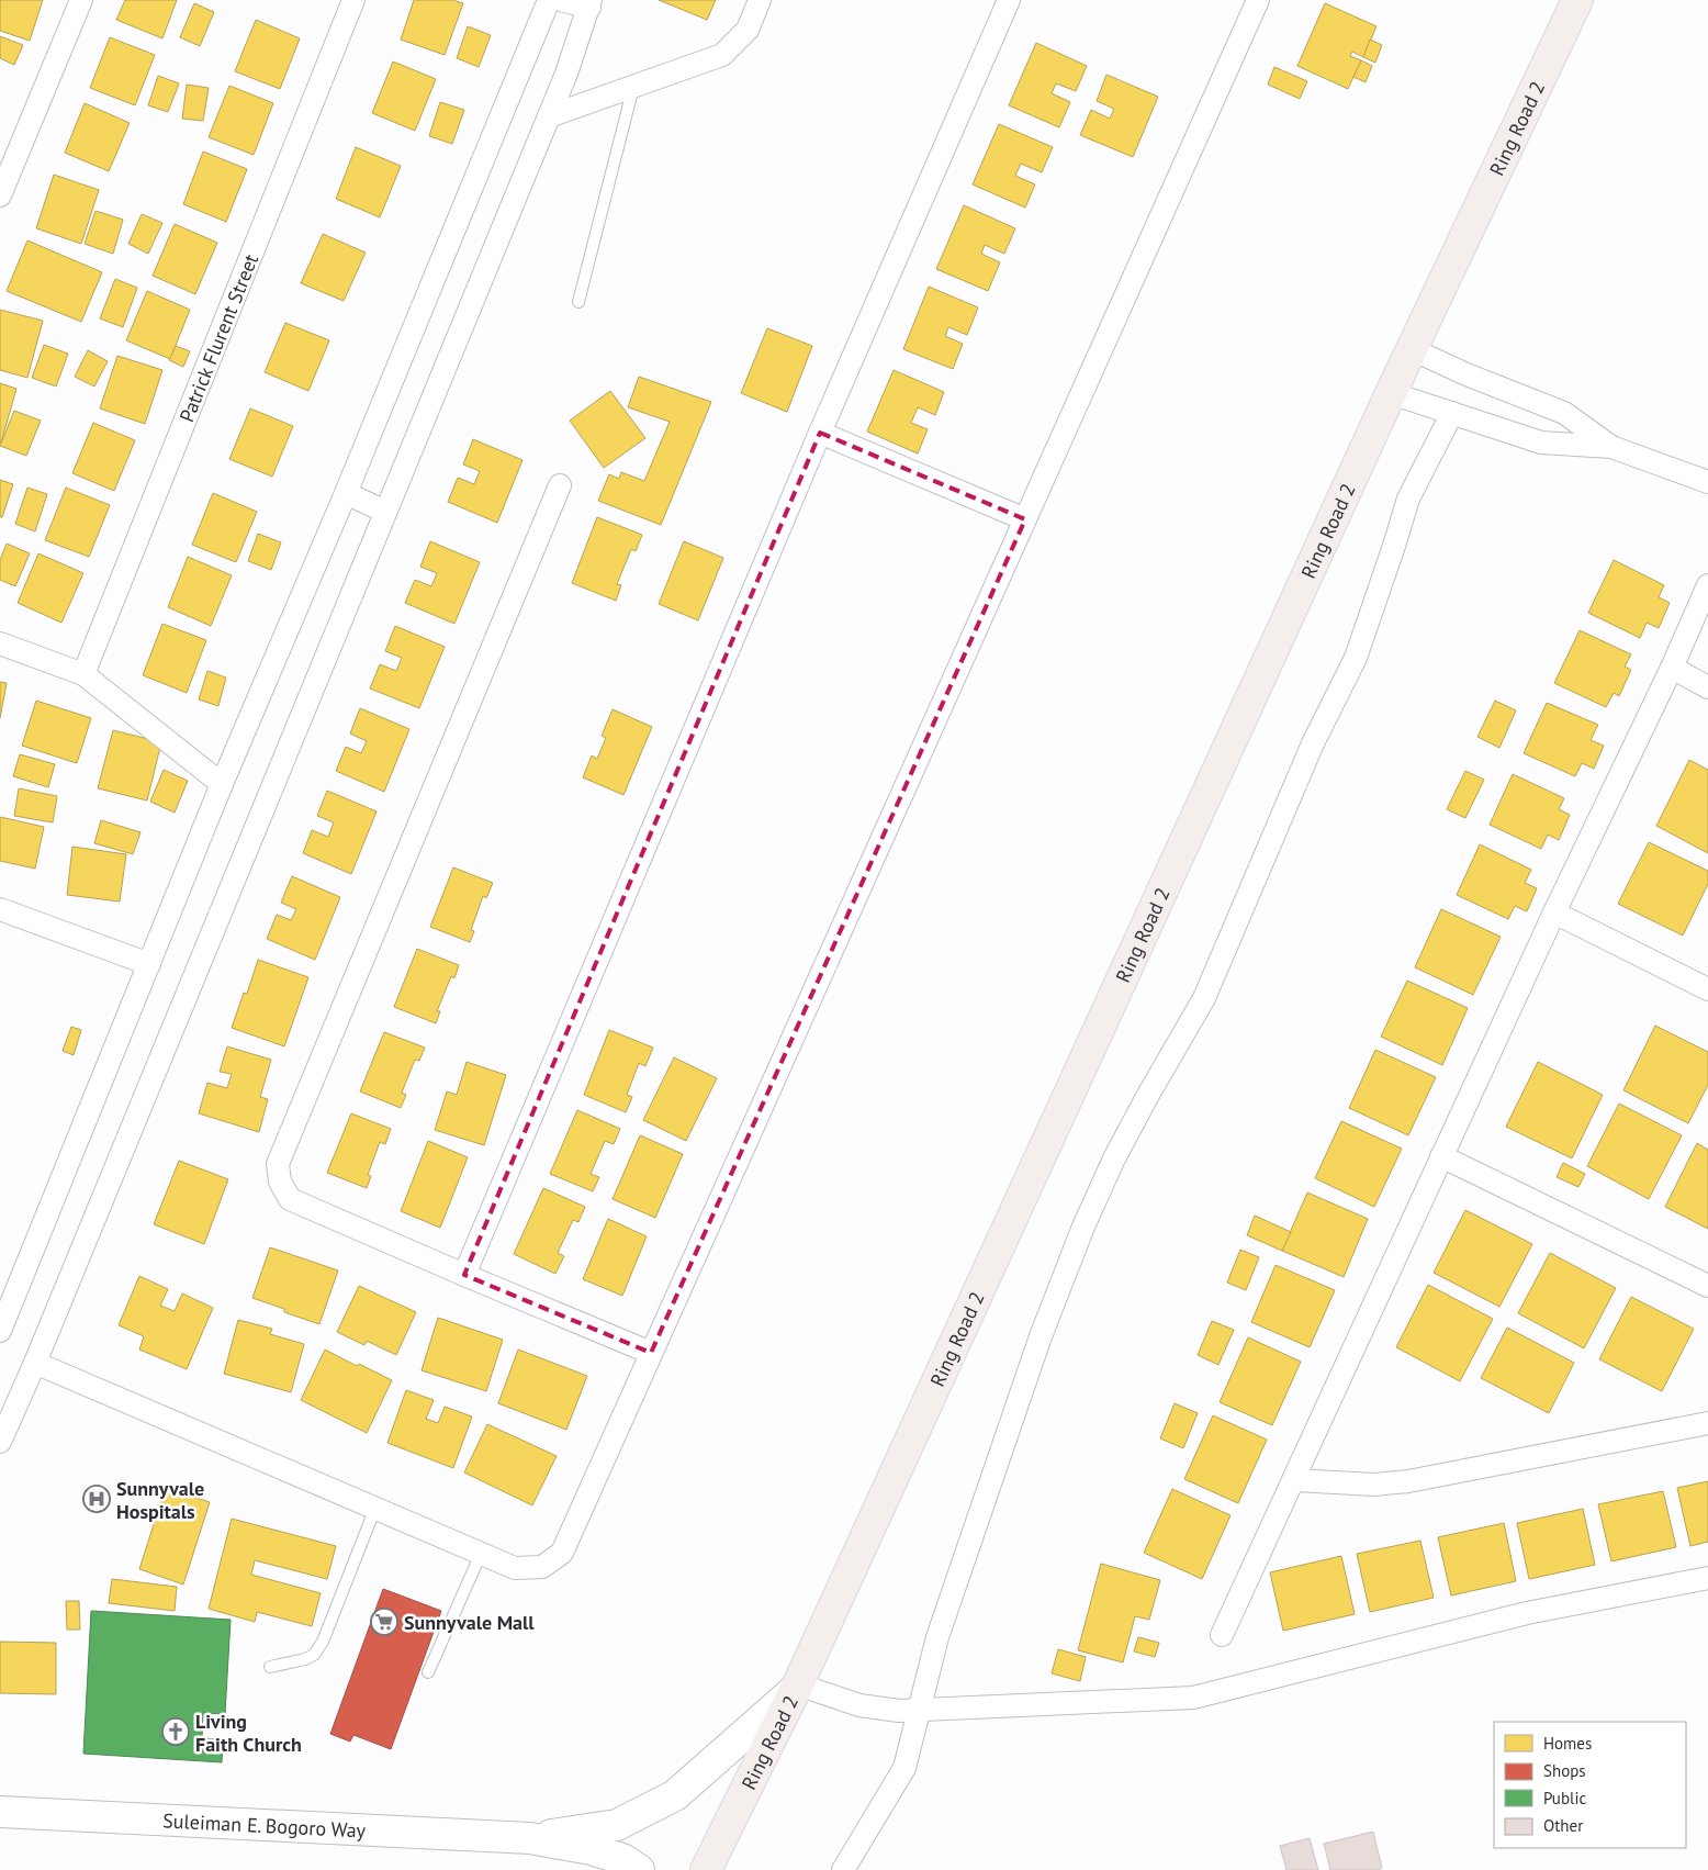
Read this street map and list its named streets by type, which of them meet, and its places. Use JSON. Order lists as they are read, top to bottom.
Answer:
{
  "streets": {
    "main road": ["Ring Road 2", "Suleiman E. Bogoro Way"],
    "street": ["Patrick Flurent Street"]
  },
  "places": {
    "hospital": ["Sunnyvale Hospitals"],
    "supermarket": ["Sunnyvale Mall"],
    "church": ["Living Faith Church"]
  },
  "legend": [
    "Homes",
    "Shops",
    "Public",
    "Other"
  ]
}
